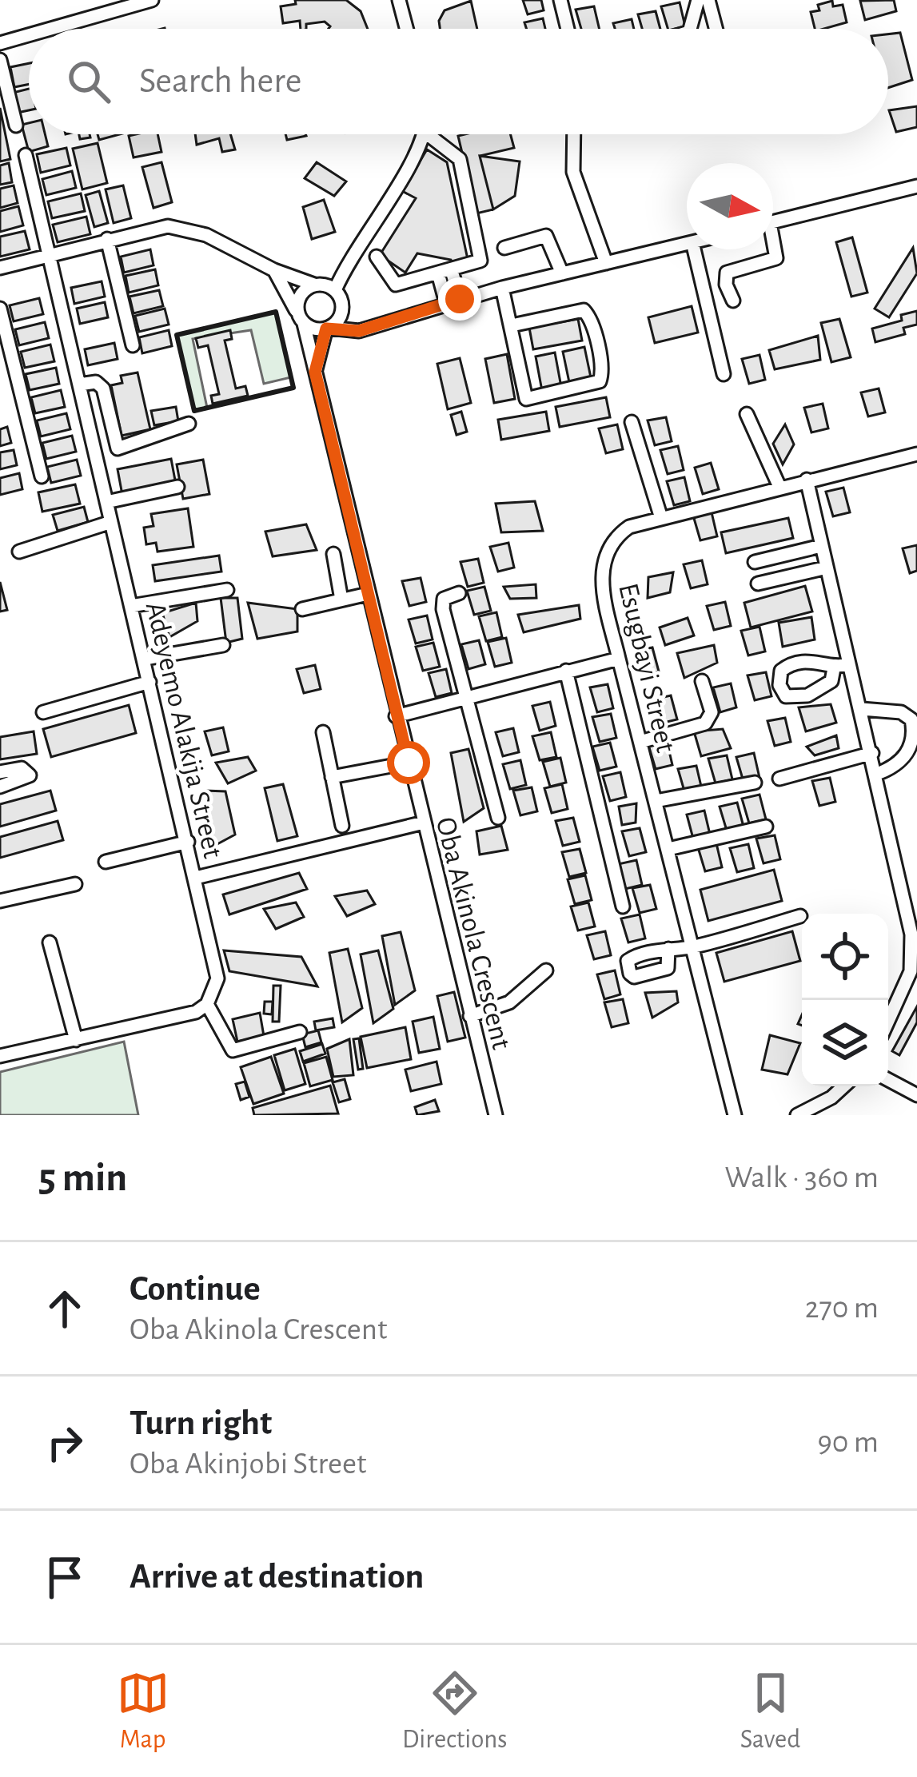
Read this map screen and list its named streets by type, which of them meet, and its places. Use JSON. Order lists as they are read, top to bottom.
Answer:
{
  "streets": {
    "street": ["Esugbayi Street", "Adeyemo Alakija Street", "Oba Akinola Crescent"]
  },
  "north": "right",
  "page": {
    "search": "Search here",
    "heading": ["5 min", "Walk · 360 m"],
    "list": [
      ["Continue", "Oba Akinola Crescent", "270 m"],
      ["Turn right", "Oba Akinjobi Street", "90 m"],
      "Arrive at destination"
    ],
    "nav": ["Map", "Directions", "Saved"]
  }
}
